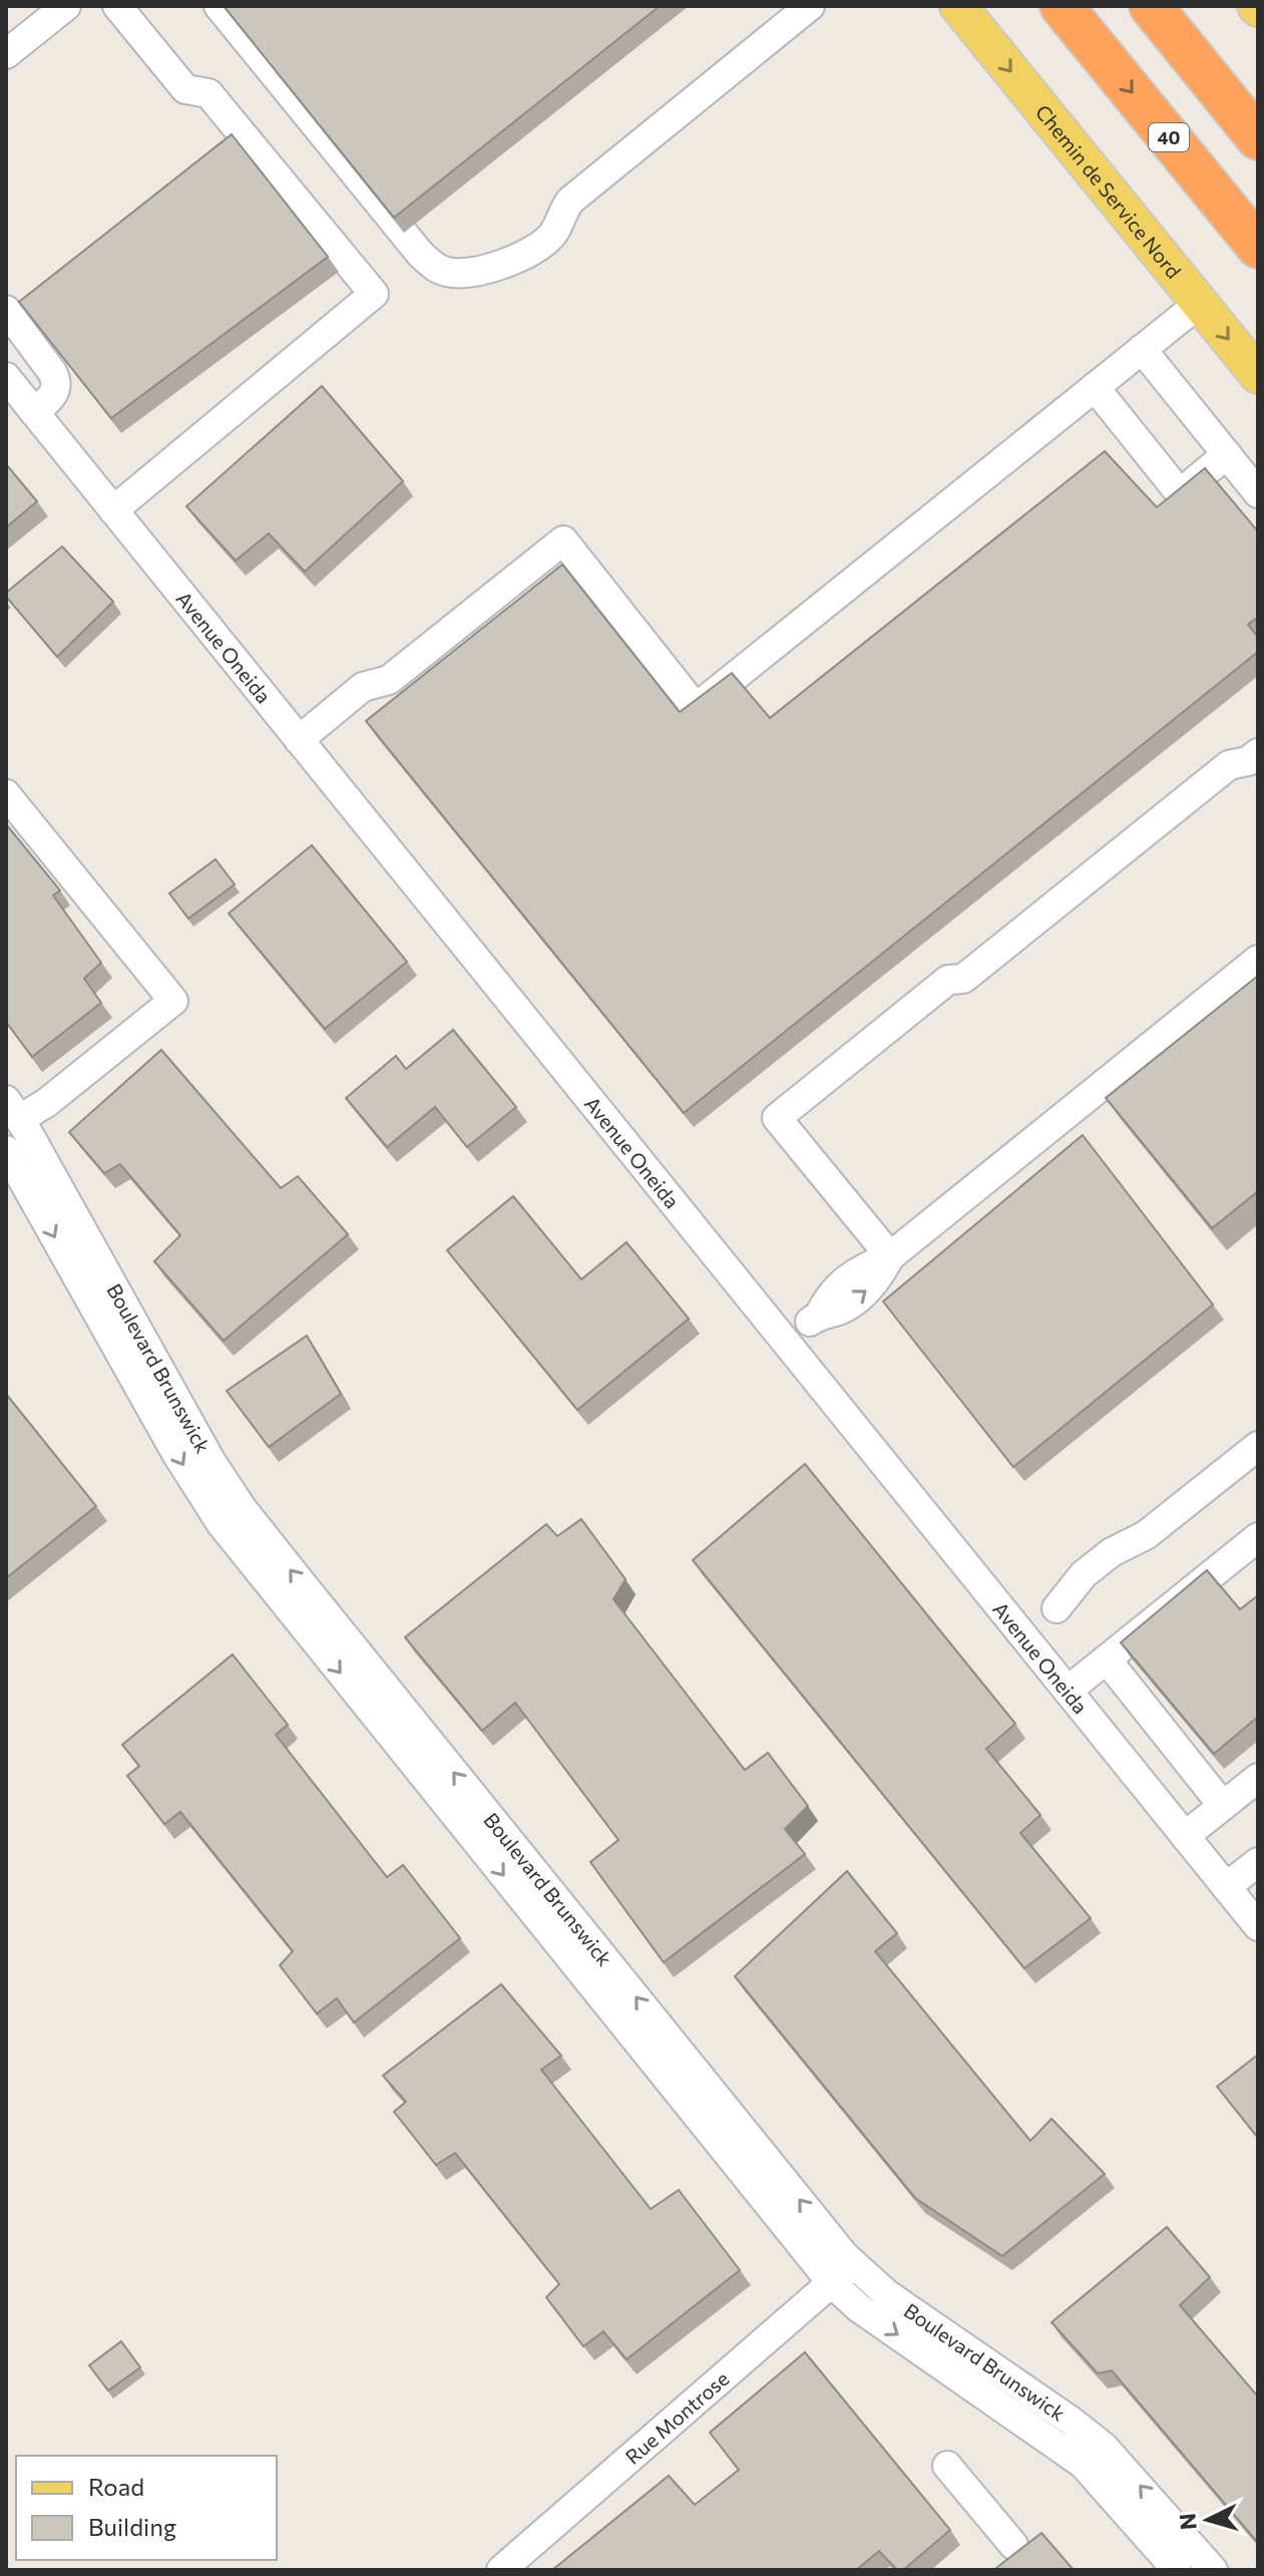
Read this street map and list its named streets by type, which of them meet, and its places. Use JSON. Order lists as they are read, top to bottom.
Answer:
{
  "streets": {
    "highway": ["40"],
    "main road": ["Chemin de Service Nord"],
    "street": ["Avenue Oneida", "Boulevard Brunswick", "Rue Montrose"]
  },
  "crossings": [
    ["Boulevard Brunswick", "Rue Montrose"]
  ],
  "one_way": ["Chemin de Service Nord"],
  "legend": ["Road", "Building"],
  "north": "left"
}
